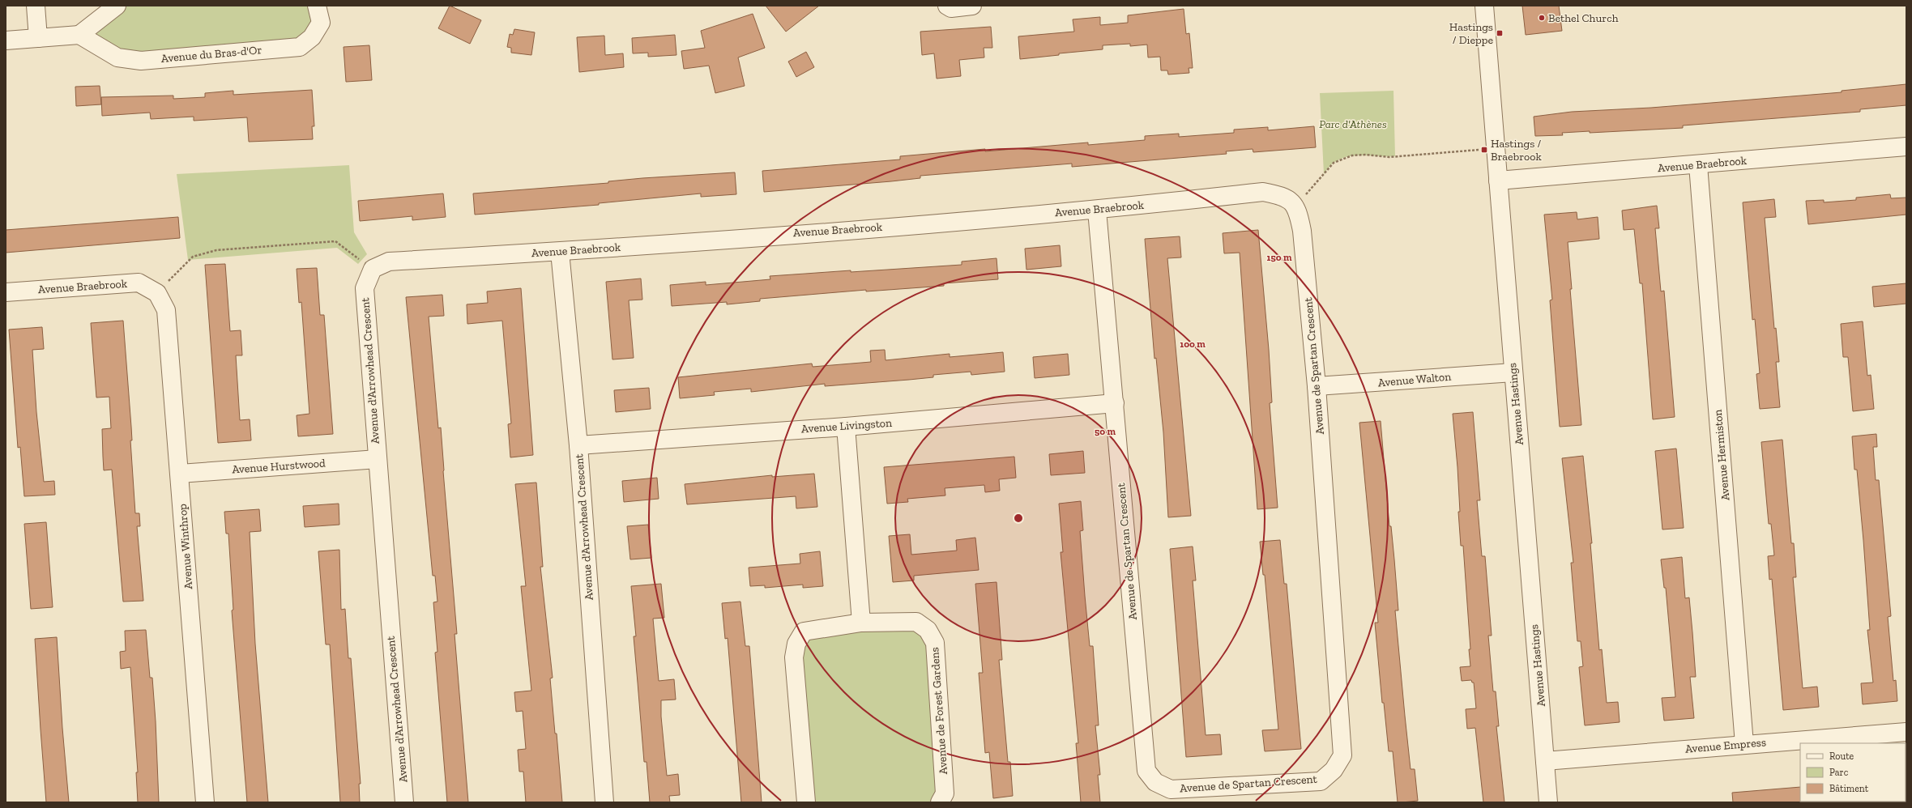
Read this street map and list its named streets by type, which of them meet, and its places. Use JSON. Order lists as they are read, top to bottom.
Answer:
{
  "streets": {
    "street": [
      "Avenue du Bras-d'Or",
      "Avenue Braebrook",
      "Avenue de Spartan Crescent",
      "Avenue d'Arrowhead Crescent",
      "Avenue Walton",
      "Avenue Hastings",
      "Avenue Livingston",
      "Avenue Hermiston",
      "Avenue Hurstwood",
      "Avenue Winthrop",
      "Avenue de Forest Gardens",
      "Avenue Empress"
    ]
  },
  "crossings": [
    ["Avenue Braebrook", "Avenue de Spartan Crescent"],
    ["Avenue Braebrook", "Avenue d'Arrowhead Crescent"],
    ["Avenue Braebrook", "Avenue Hastings"],
    ["Avenue Braebrook", "Avenue Hermiston"],
    ["Avenue Braebrook", "Avenue Winthrop"],
    ["Avenue de Spartan Crescent", "Avenue Walton"],
    ["Avenue de Spartan Crescent", "Avenue Livingston"],
    ["Avenue d'Arrowhead Crescent", "Avenue Livingston"],
    ["Avenue d'Arrowhead Crescent", "Avenue Hurstwood"],
    ["Avenue Walton", "Avenue Hastings"],
    ["Avenue Hastings", "Avenue Empress"],
    ["Avenue Hermiston", "Avenue Empress"],
    ["Avenue Hurstwood", "Avenue Winthrop"]
  ],
  "parks": ["Parc d'Athènes"],
  "places": {
    "other": ["Bethel Church"],
    "transit": ["Hastings / Dieppe", "Hastings / Braebrook"]
  },
  "legend": ["Route", "Parc", "Bâtiment"],
  "rings": ["150 m", "100 m", "50 m"]
}
